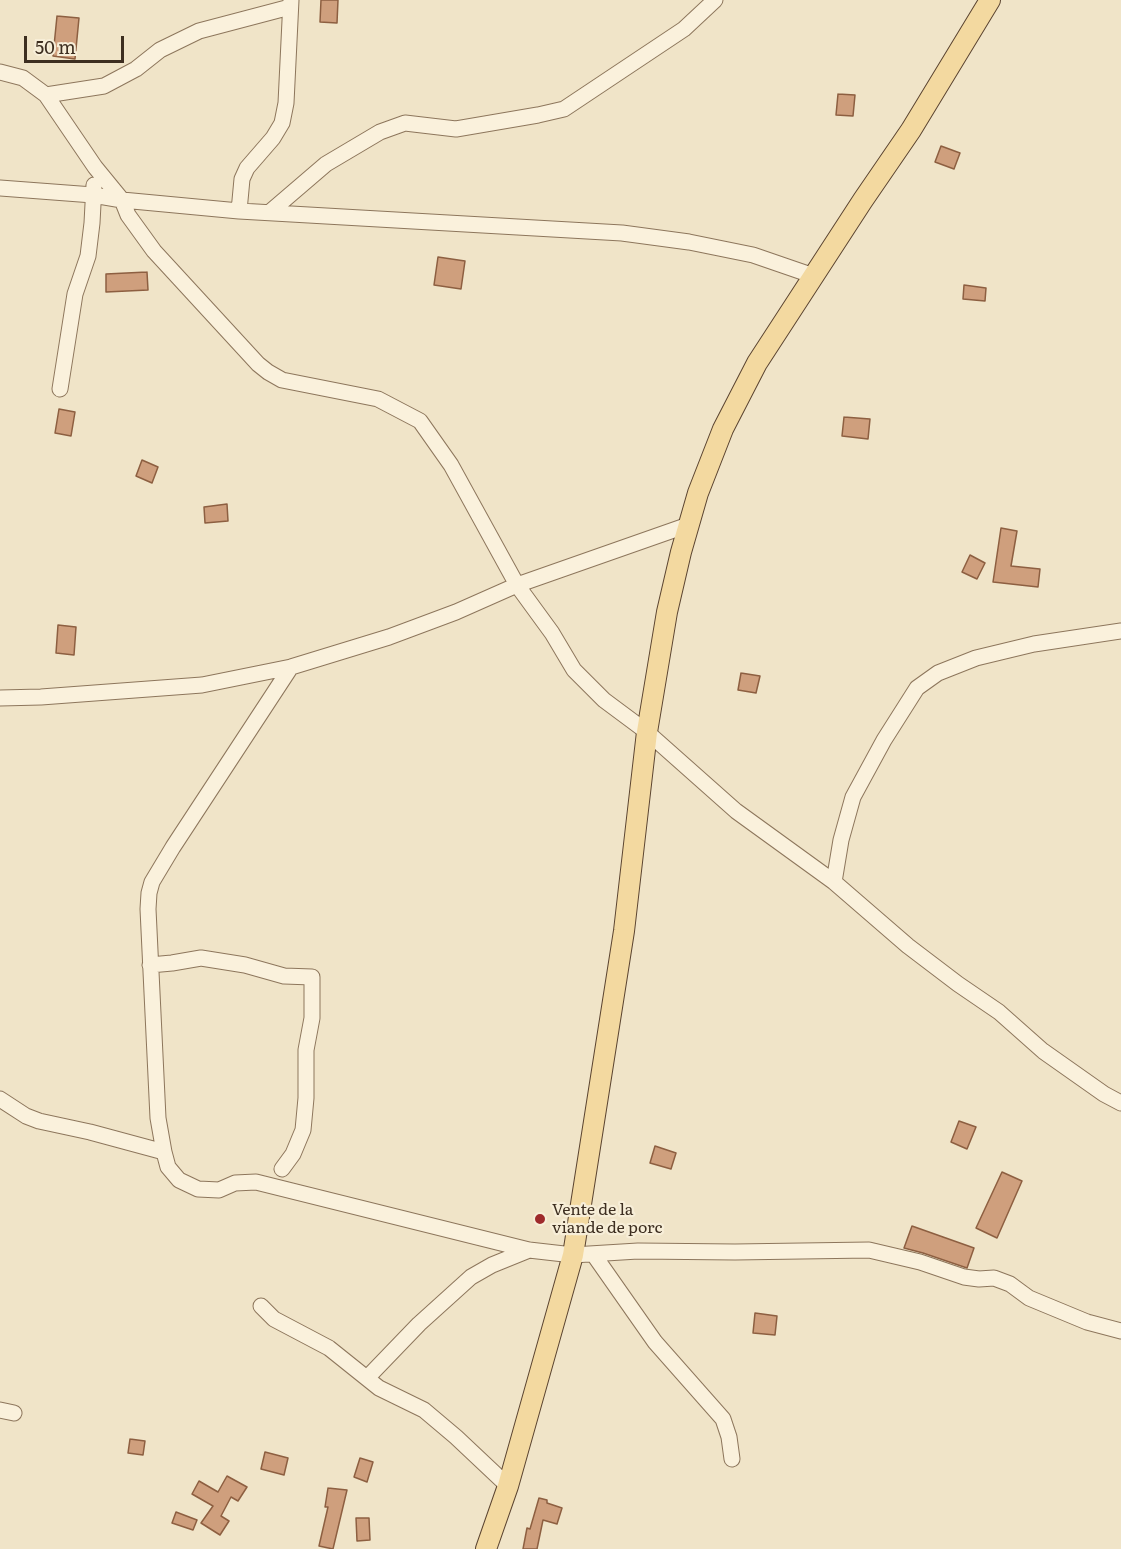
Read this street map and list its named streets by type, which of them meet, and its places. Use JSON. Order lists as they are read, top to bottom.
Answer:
{
  "places": ["Vente de la viande de porc"],
  "scale_bar": "50 m"
}
